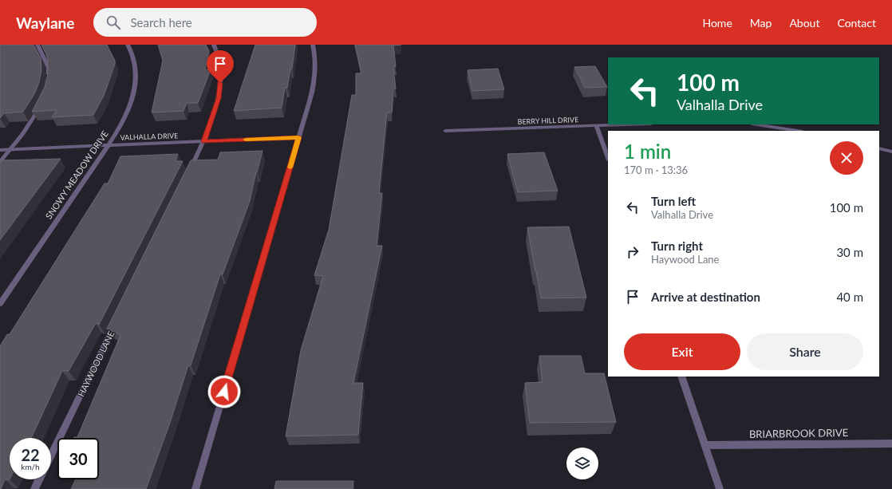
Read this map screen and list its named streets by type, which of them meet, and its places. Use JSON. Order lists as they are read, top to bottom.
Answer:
{
  "streets": {
    "street": [
      "BERRY HILL DRIVE",
      "VALHALLA DRIVE",
      "SNOWY MEADOW DRIVE",
      "HAYWOOD LANE",
      "BRIARBROOK DRIVE"
    ]
  },
  "crossings": [
    ["VALHALLA DRIVE", "SNOWY MEADOW DRIVE"]
  ],
  "page": {
    "header": "Waylane",
    "search": "Search here",
    "nav": [
      "Home",
      "Map",
      "About",
      "Contact"
    ],
    "turn": ["100 m", "Valhalla Drive"],
    "heading": ["1 min", "170 m · 13:36"],
    "list": [
      {
        "name": "Turn left",
        "note": "Valhalla Drive",
        "value": "100 m"
      },
      {
        "name": "Turn right",
        "note": "Haywood Lane",
        "value": "30 m"
      },
      {
        "name": "Arrive at destination",
        "value": "40 m"
      }
    ],
    "buttons": ["Exit", "Share"],
    "speed": "22 km/h",
    "limit": "30"
  }
}
